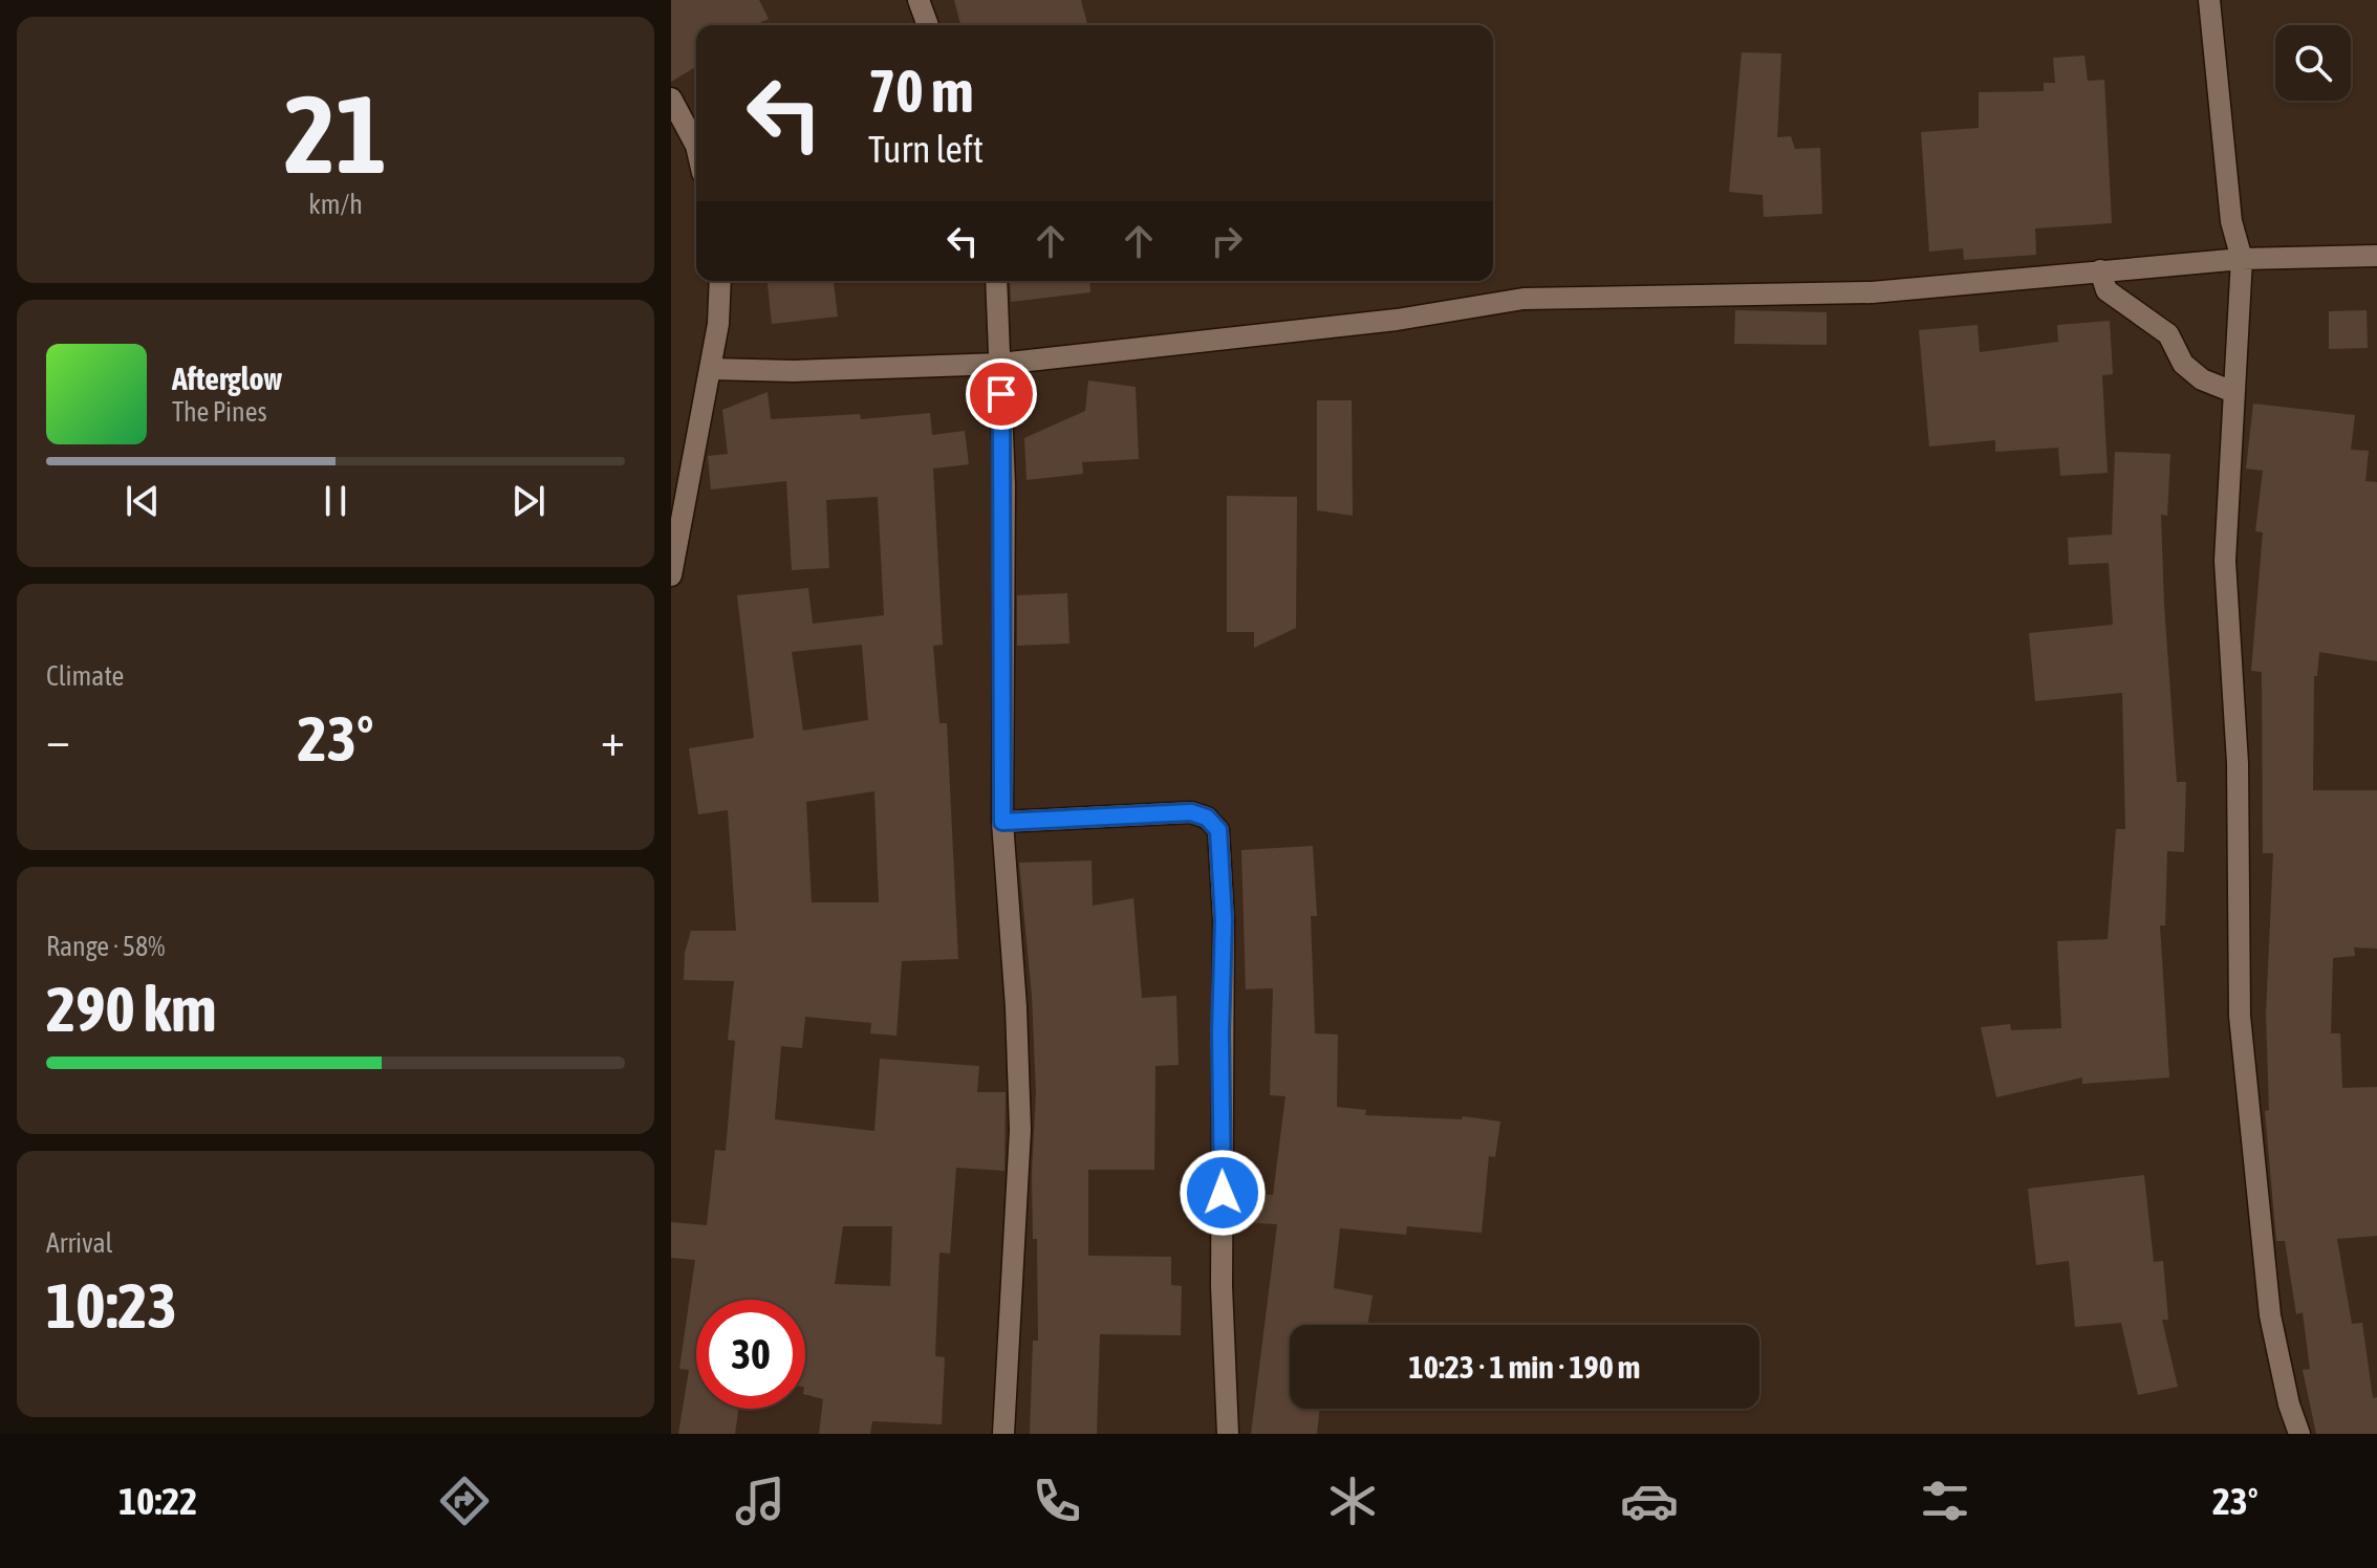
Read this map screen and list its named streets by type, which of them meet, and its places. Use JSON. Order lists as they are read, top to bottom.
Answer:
{
  "page": {
    "tile": [
      ["21", "km/h"],
      "Climate",
      ["Range · 58%", "290 km"],
      ["Arrival", "10:23"]
    ],
    "turn": ["70 m", "Turn left"],
    "song": ["Afterglow", "The Pines"],
    "heat": ["−", "23°", "+"],
    "limit": "30",
    "trip": "10:23 · 1 min · 190 m",
    "tabs": ["10:22", "23°"]
  }
}
